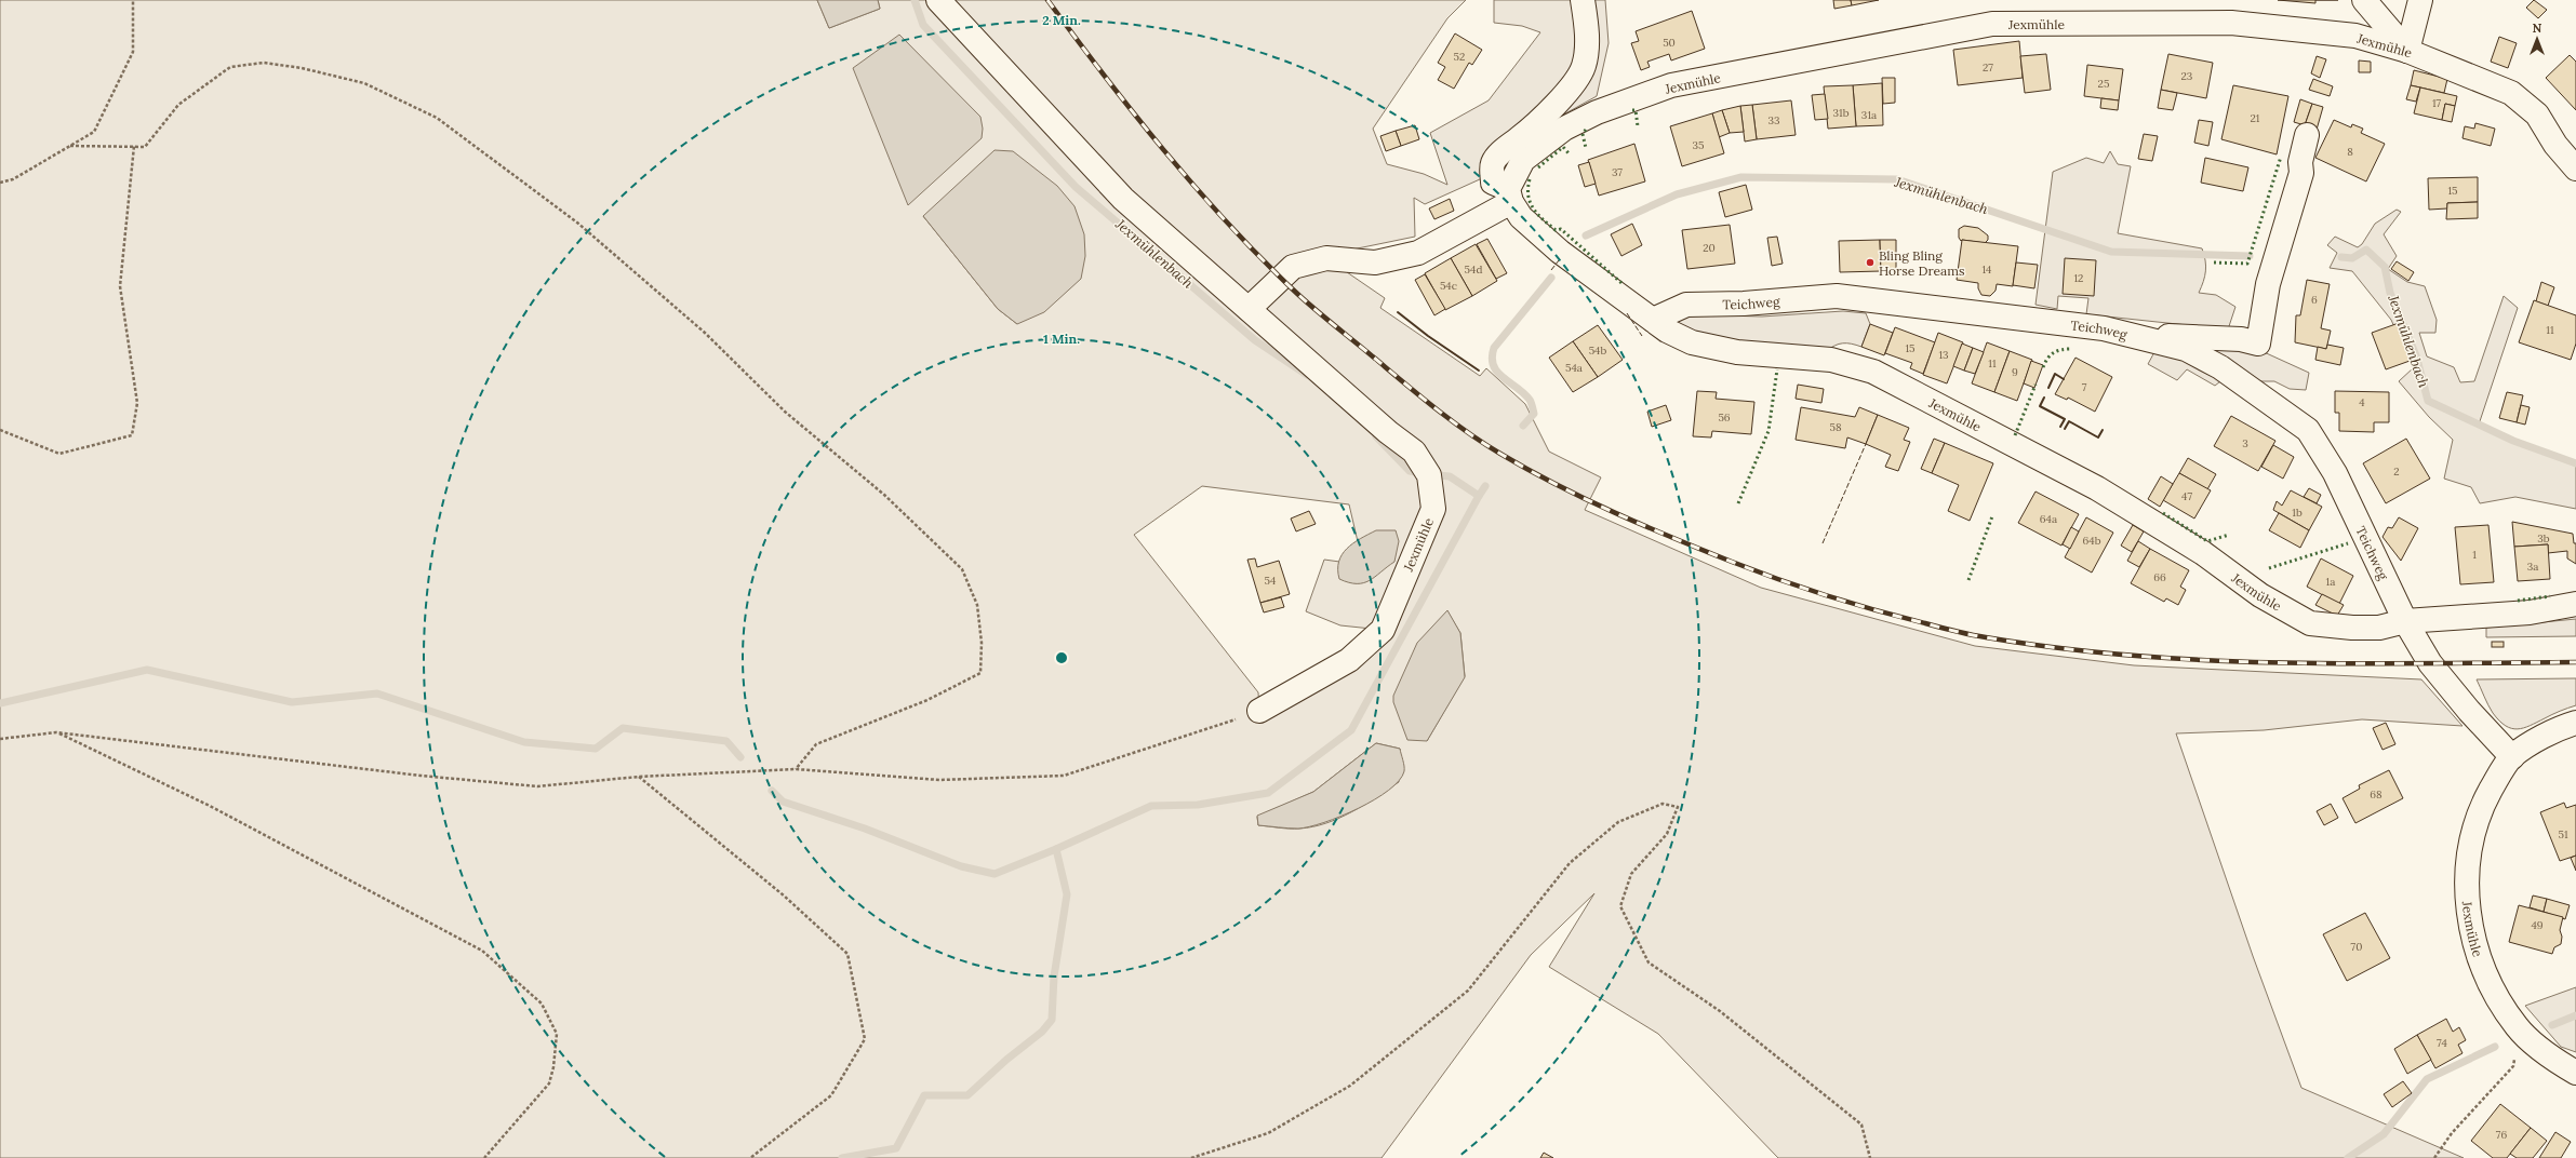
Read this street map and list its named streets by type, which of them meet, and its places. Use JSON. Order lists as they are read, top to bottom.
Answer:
{
  "streets": {
    "street": ["Jexmühle", "Teichweg"]
  },
  "crossings": [
    ["Jexmühle", "Teichweg"]
  ],
  "water": ["Jexmühlenbach"],
  "places": ["Bling Bling Horse Dreams"],
  "house_numbers": [
    "50",
    "52",
    "27",
    "23",
    "25",
    "17",
    "31b",
    "31a",
    "21",
    "33",
    "35",
    "8",
    "37",
    "15",
    "20",
    "54d",
    "14",
    "12",
    "54c",
    "6",
    "11",
    "15",
    "54b",
    "13",
    "11",
    "54a",
    "9",
    "7",
    "4",
    "56",
    "58",
    "3",
    "2",
    "47",
    "1b",
    "64a",
    "3b",
    "64b",
    "1",
    "3a",
    "66",
    "54",
    "1a",
    "68",
    "51",
    "49",
    "70",
    "74",
    "76"
  ],
  "north": "top",
  "rings": ["2 Min.", "1 Min."]
}
